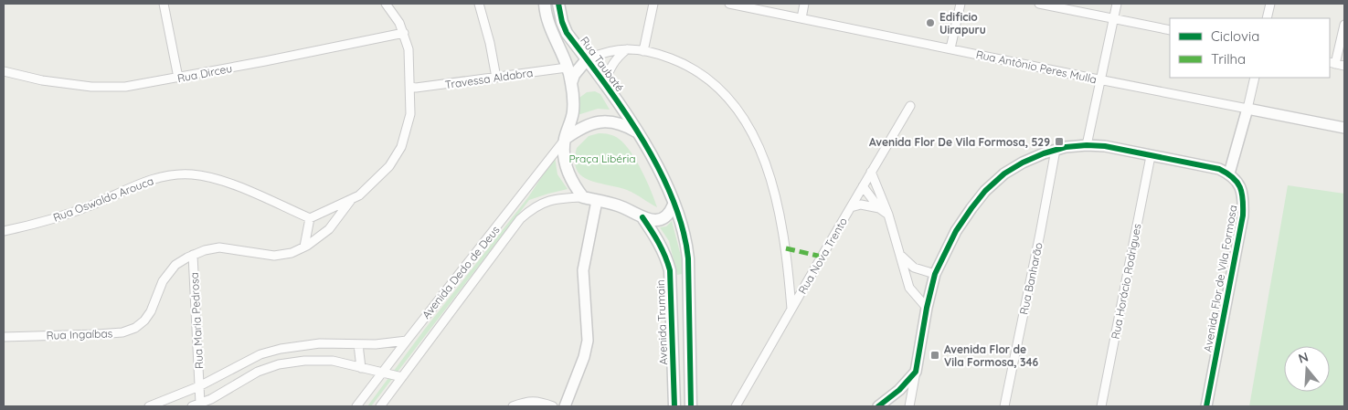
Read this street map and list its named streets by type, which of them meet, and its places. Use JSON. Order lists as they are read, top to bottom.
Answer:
{
  "streets": {
    "main road": ["Rua Taubaté", "Avenida Trumain"],
    "street": [
      "Rua Antônio Peres Mulla",
      "Rua Dirceu",
      "Travessa Aldabra",
      "Rua Oswaldo Arouca",
      "Rua Nova Trento",
      "Avenida Dedo de Deus",
      "Rua Banharão",
      "Avenida Flor de Vila Formosa",
      "Rua Horácio Rodrigues",
      "Rua Maria Pedrosa",
      "Rua Ingaíbas"
    ]
  },
  "crossings": [
    ["Rua Oswaldo Arouca", "Rua Ingaíbas"],
    ["Rua Maria Pedrosa", "Rua Ingaíbas"]
  ],
  "parks": ["Praça Libéria"],
  "places": {
    "other": ["Edificio Uirapuru"],
    "transit": ["Avenida Flor De Vila Formosa, 529", "Avenida Flor de Vila Formosa, 346"]
  },
  "legend": ["Ciclovia", "Trilha"],
  "north": "top"
}
